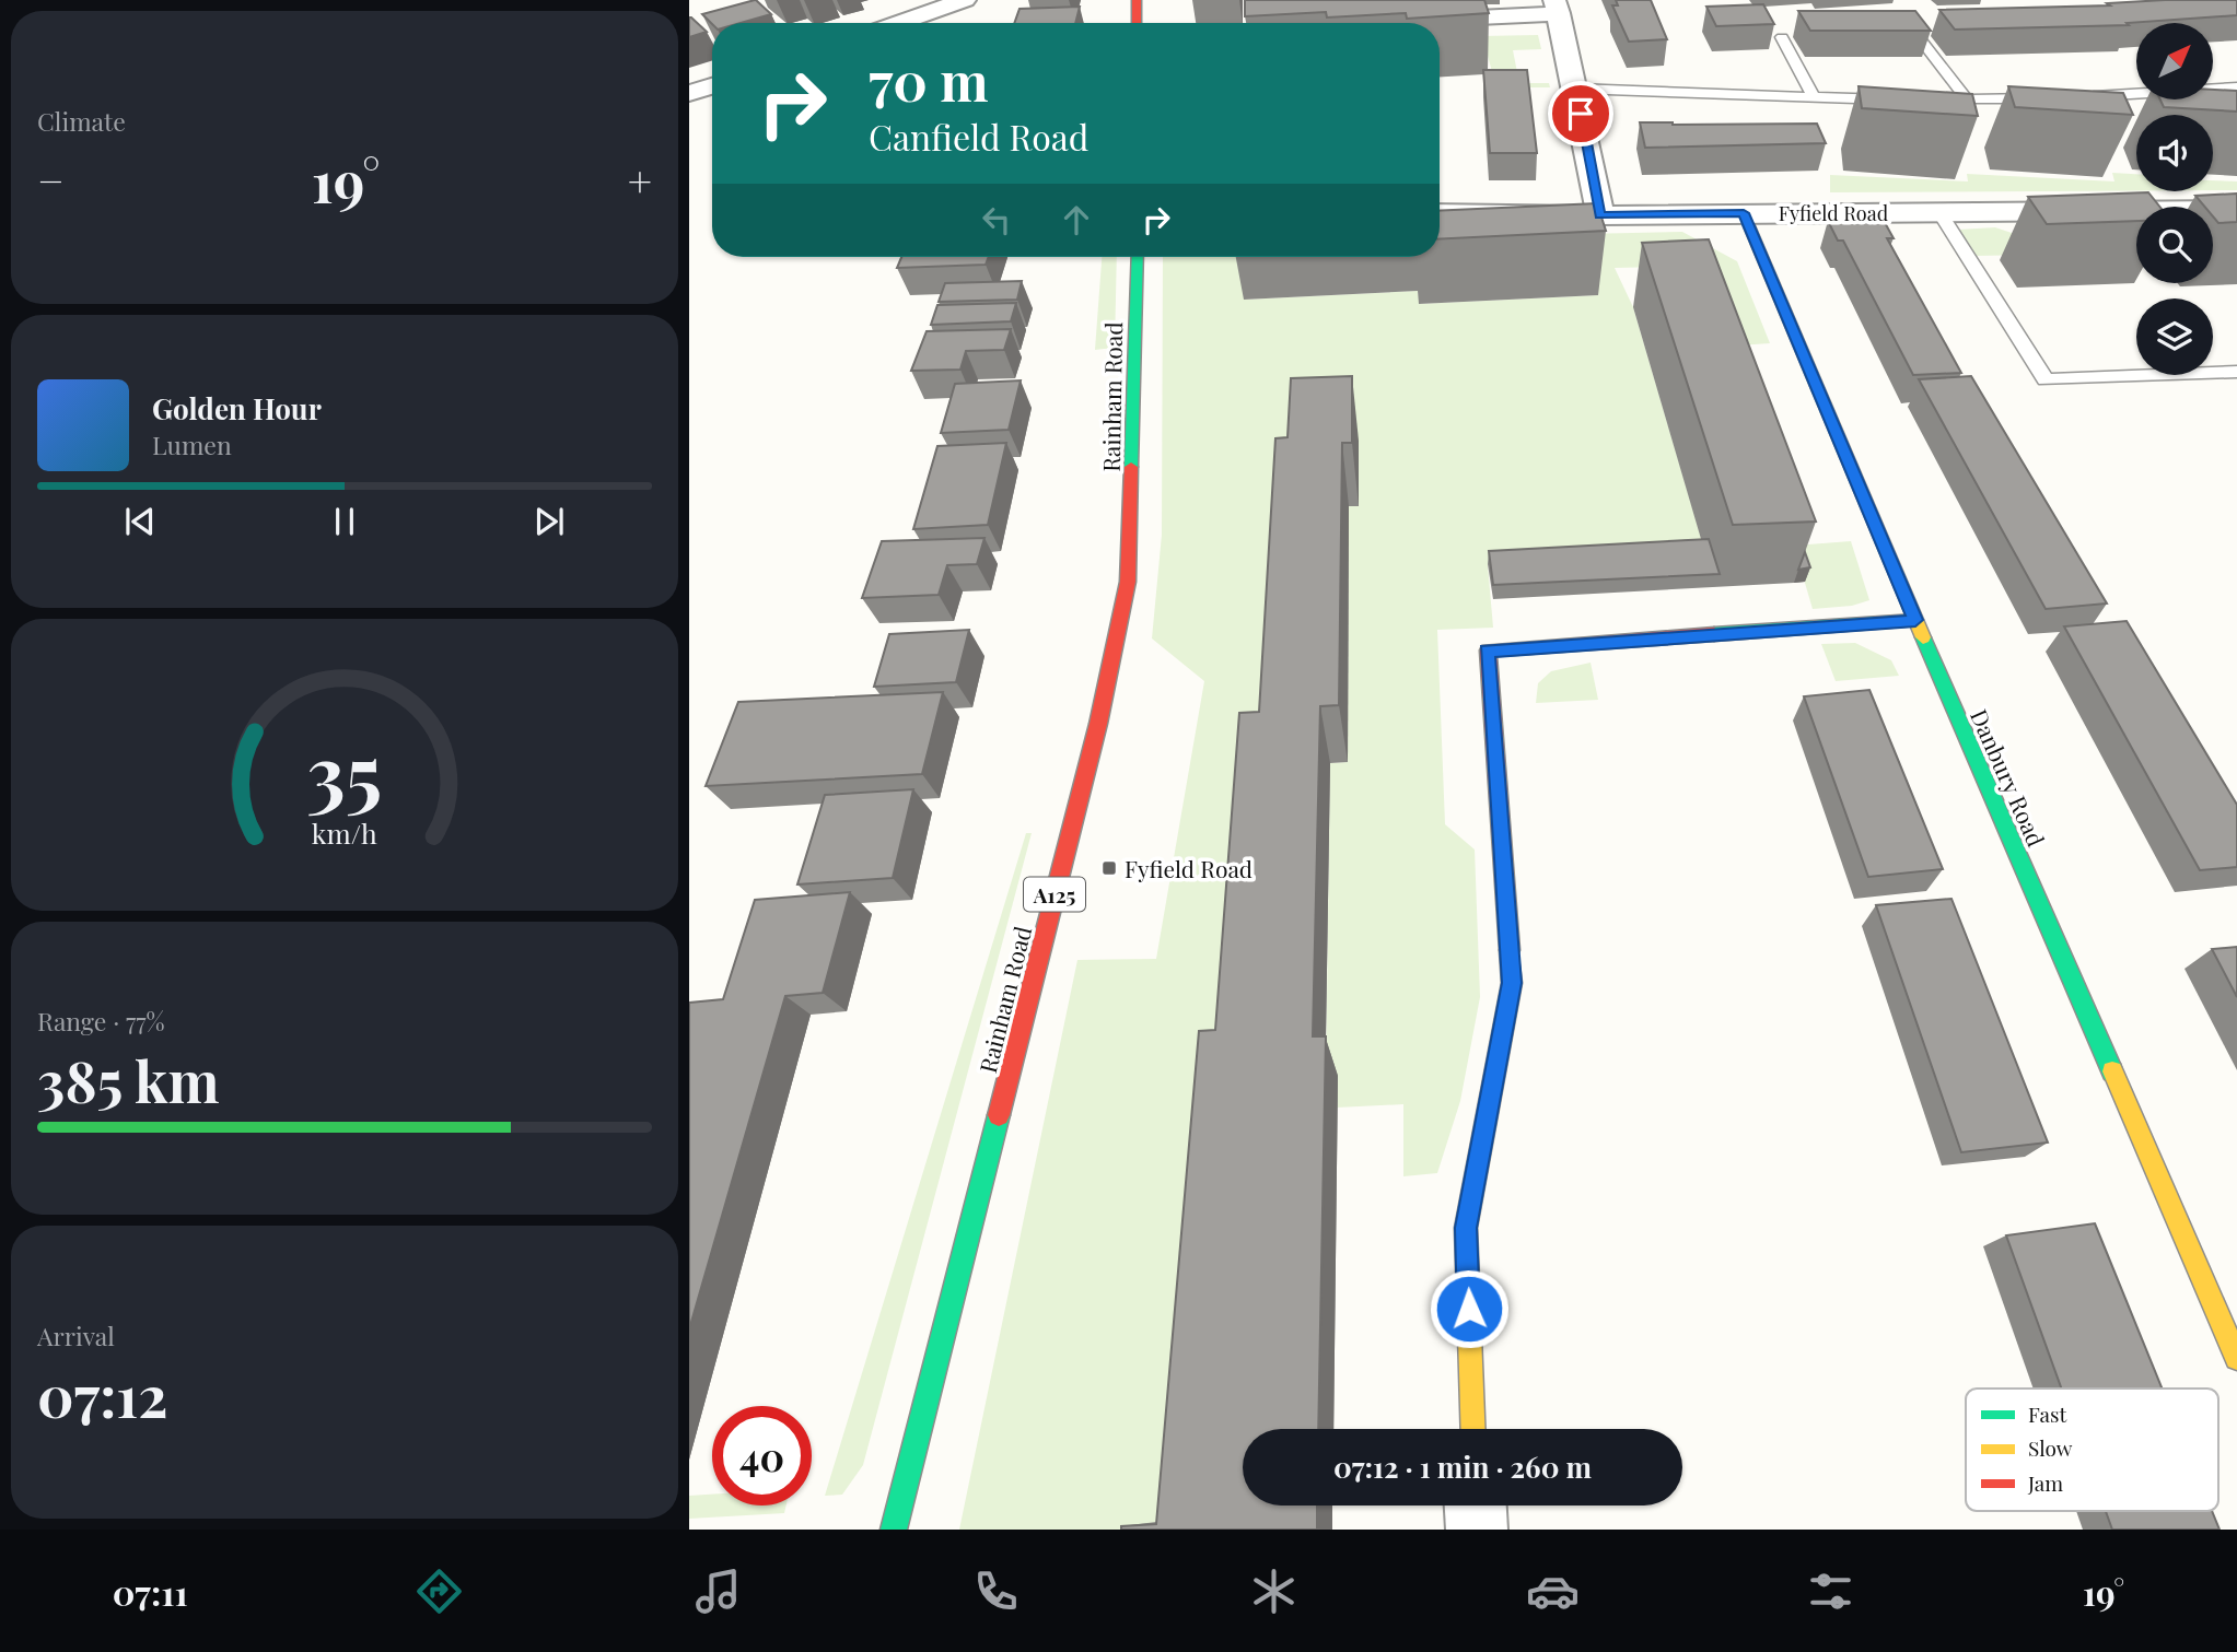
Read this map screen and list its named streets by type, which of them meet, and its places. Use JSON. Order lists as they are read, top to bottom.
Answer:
{
  "streets": {
    "street": [
      "Fyfield Road",
      "Rainham Road",
      "Danbury Road",
      "A125"
    ]
  },
  "crossings": [
    ["Fyfield Road", "Danbury Road"]
  ],
  "places": {
    "transit": ["Fyfield Road"]
  },
  "legend": ["Fast", "Slow", "Jam"],
  "north": "top right",
  "page": {
    "tile": [
      "Climate",
      ["Range · 77%", "385 km"],
      ["Arrival", "07:12"]
    ],
    "turn": ["70 m", "Canfield Road"],
    "heat": ["−", "19°", "+"],
    "song": ["Golden Hour", "Lumen"],
    "limit": "40",
    "trip": "07:12 · 1 min · 260 m",
    "tabs": ["07:11", "19°"],
    "gauge": ["35", "km/h"]
  }
}
